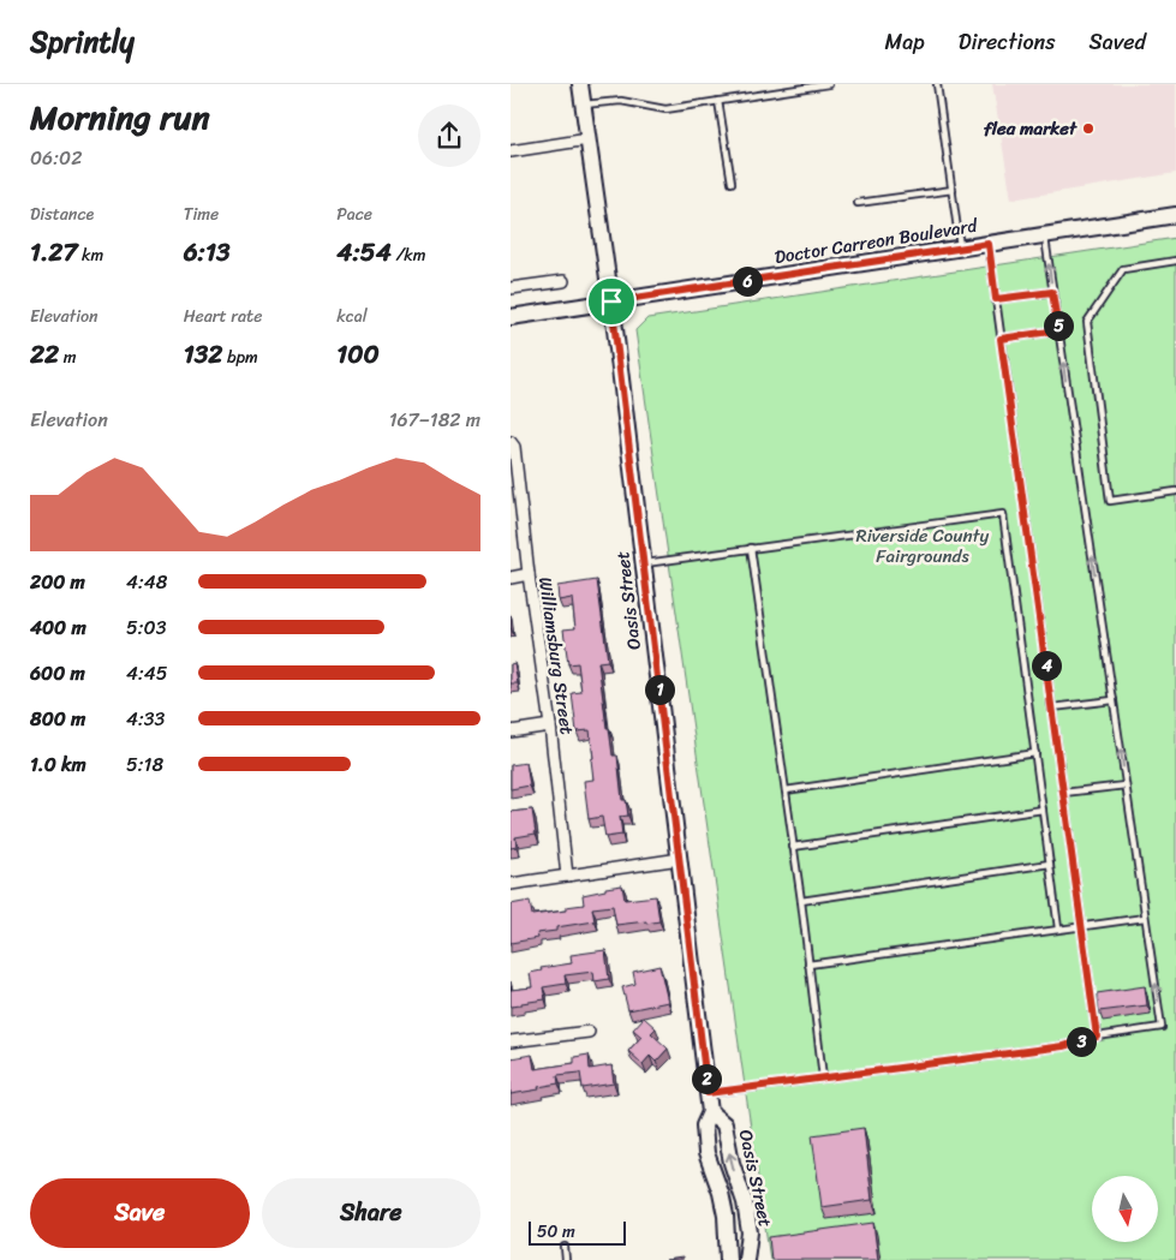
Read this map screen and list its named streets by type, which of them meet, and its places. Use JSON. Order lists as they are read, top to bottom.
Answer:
{
  "streets": {
    "street": ["Doctor Carreon Boulevard", "Oasis Street", "Williamsburg Street"]
  },
  "crossings": [
    ["Doctor Carreon Boulevard", "Oasis Street"]
  ],
  "parks": ["Riverside County Fairgrounds"],
  "places": ["flea market"],
  "scale_bar": "50 m",
  "north": "bottom",
  "page": {
    "header": "Sprintly",
    "nav": ["Map", "Directions", "Saved"],
    "heading": ["Morning run", "06:02"],
    "stats": [
      ["Distance", "1.27 km"],
      ["Time", "6:13"],
      ["Pace", "4:54 /km"],
      ["Elevation", "22 m"],
      ["Heart rate", "132 bpm"],
      ["kcal", "100"]
    ],
    "pins": [
      "6",
      "5",
      "4",
      "1",
      "3",
      "2"
    ],
    "chart": ["Elevation", "167–182 m"],
    "list": [
      {
        "name": "200 m",
        "note": "4:48"
      },
      {
        "name": "400 m",
        "note": "5:03"
      },
      {
        "name": "600 m",
        "note": "4:45"
      },
      {
        "name": "800 m",
        "note": "4:33"
      },
      {
        "name": "1.0 km",
        "note": "5:18"
      }
    ],
    "buttons": ["Save", "Share"],
    "scale": "50 m"
  }
}
